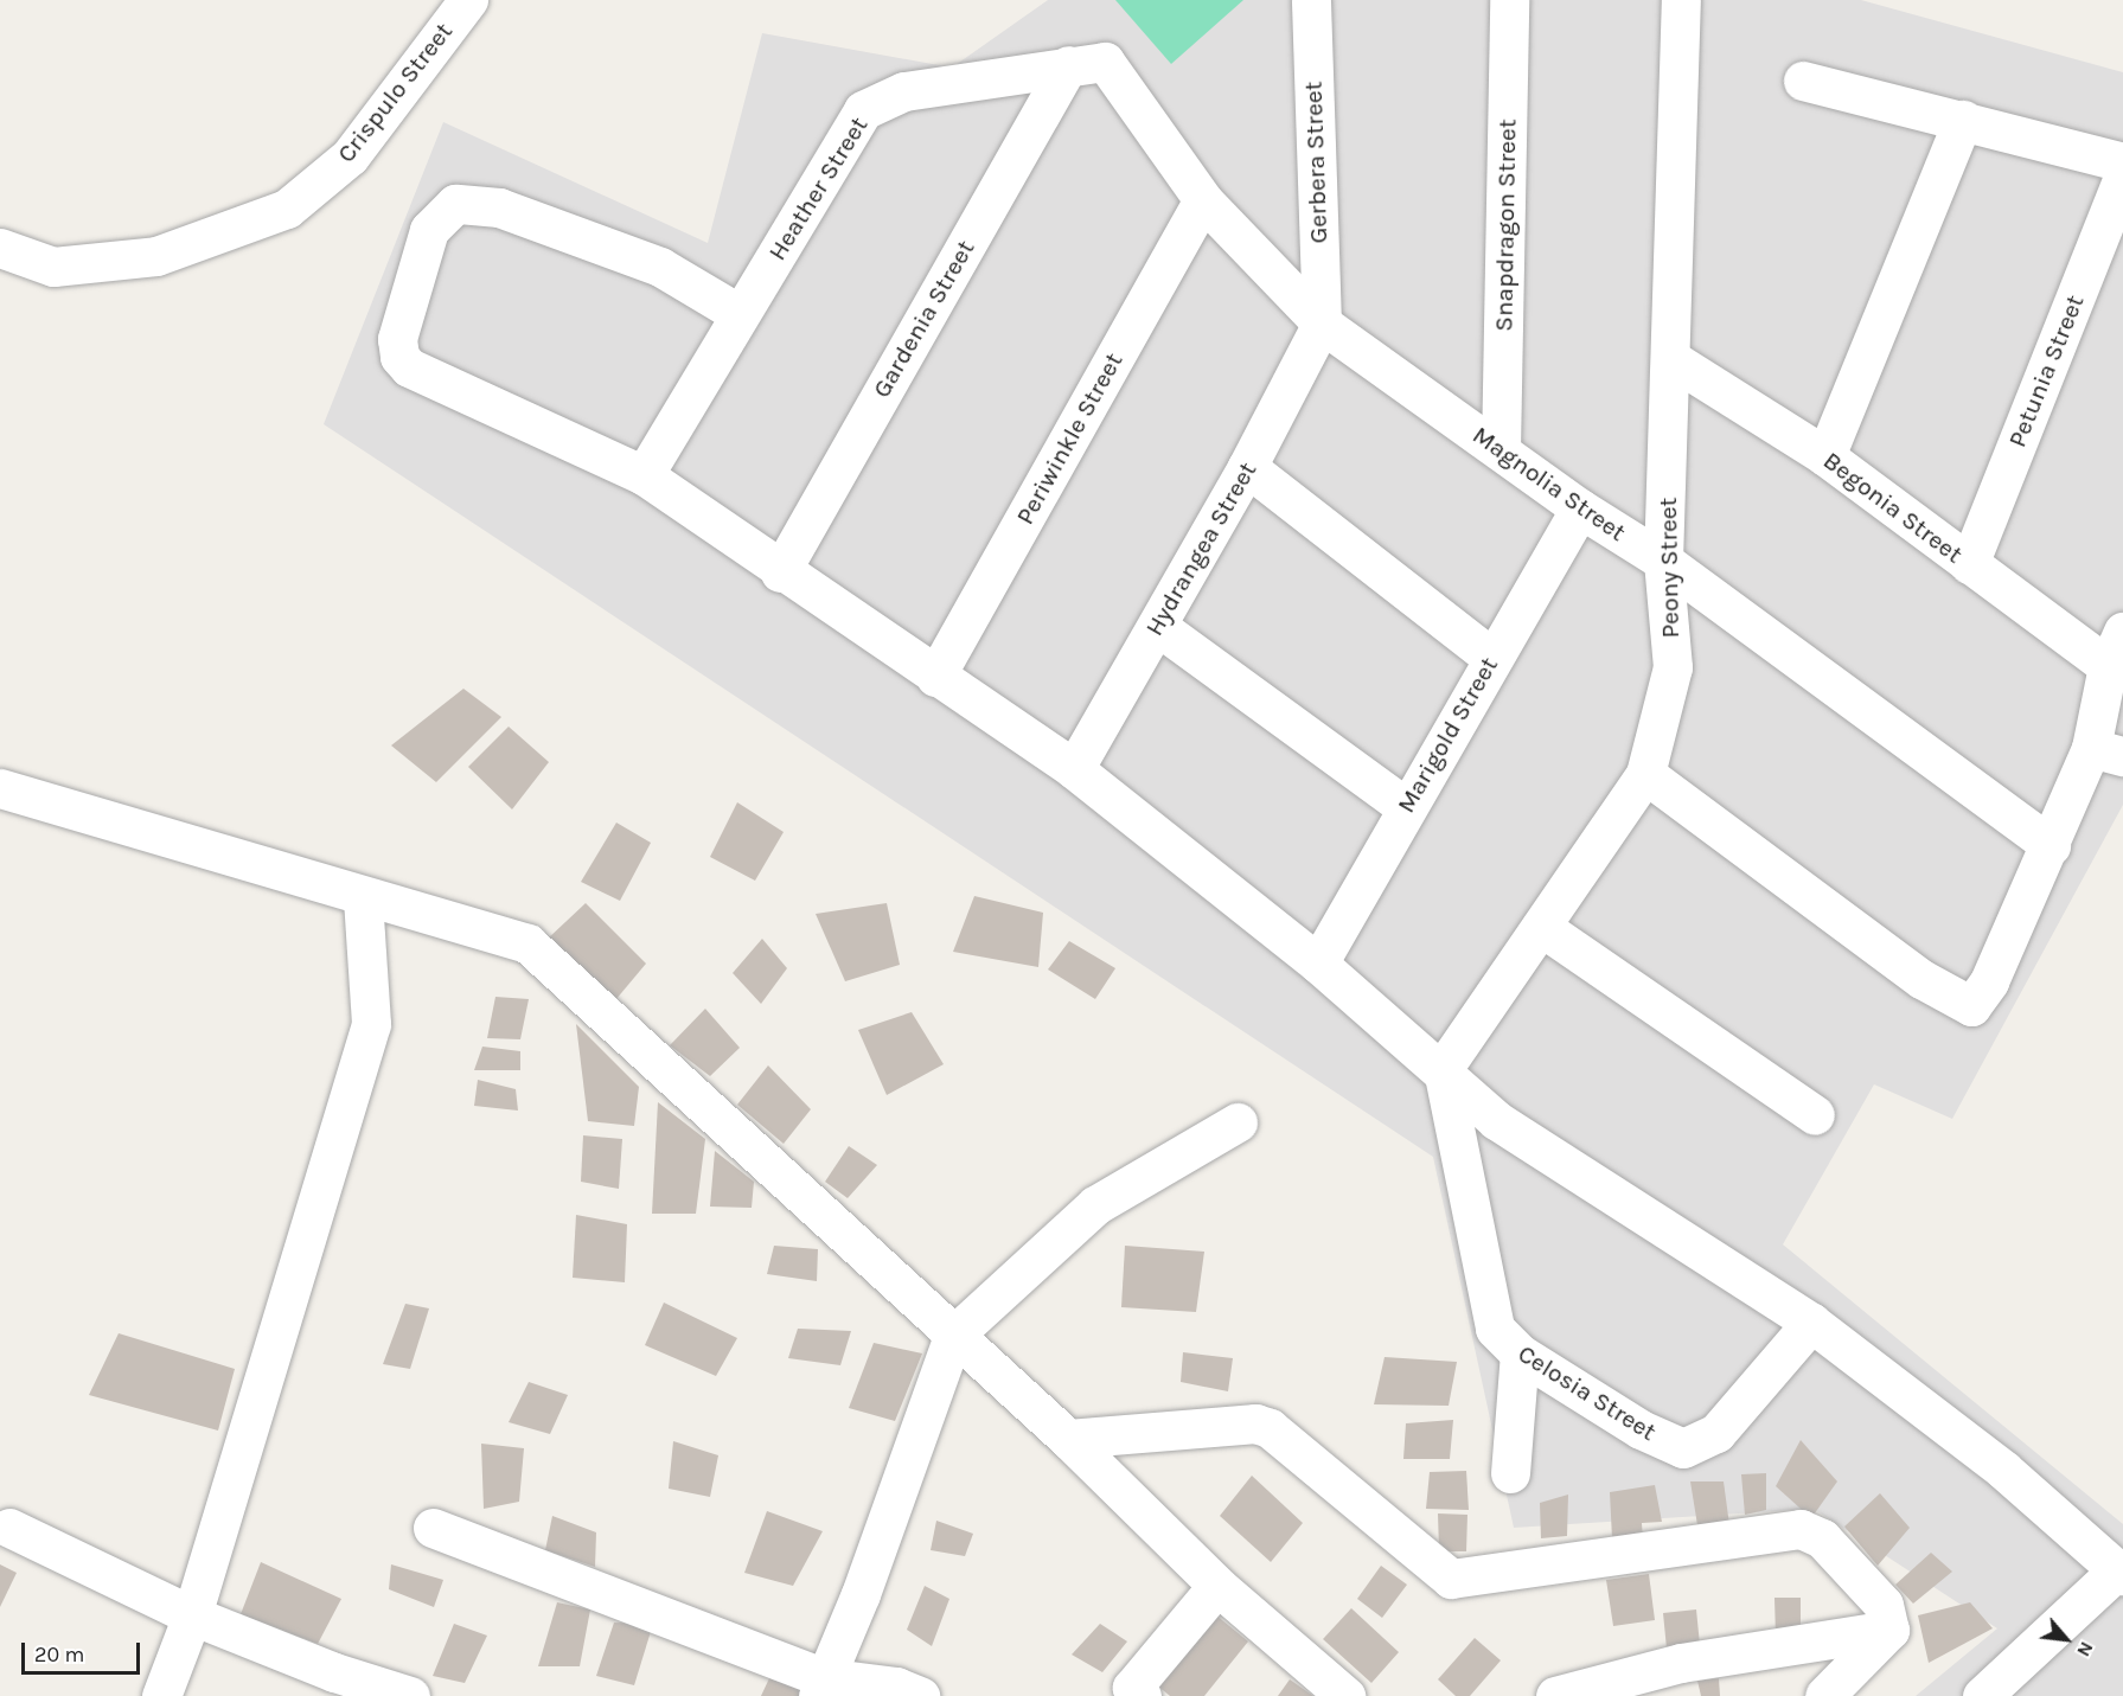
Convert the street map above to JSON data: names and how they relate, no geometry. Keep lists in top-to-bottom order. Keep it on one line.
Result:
{"streets":{"street":["Crispulo Street","Gerbera Street","Heather Street","Snapdragon Street","Gardenia Street","Petunia Street","Periwinkle Street","Magnolia Street","Begonia Street","Hydrangea Street","Peony Street","Marigold Street","Celosia Street"]},"crossings":[["Gerbera Street","Magnolia Street"],["Gerbera Street","Hydrangea Street"],["Heather Street","Gardenia Street"],["Heather Street","Magnolia Street"],["Snapdragon Street","Magnolia Street"],["Gardenia Street","Magnolia Street"],["Petunia Street","Begonia Street"],["Periwinkle Street","Magnolia Street"],["Magnolia Street","Hydrangea Street"],["Magnolia Street","Peony Street"],["Magnolia Street","Marigold Street"],["Begonia Street","Peony Street"],["Peony Street","Celosia Street"]],"scale_bar":"20 m","north":"bottom right"}
